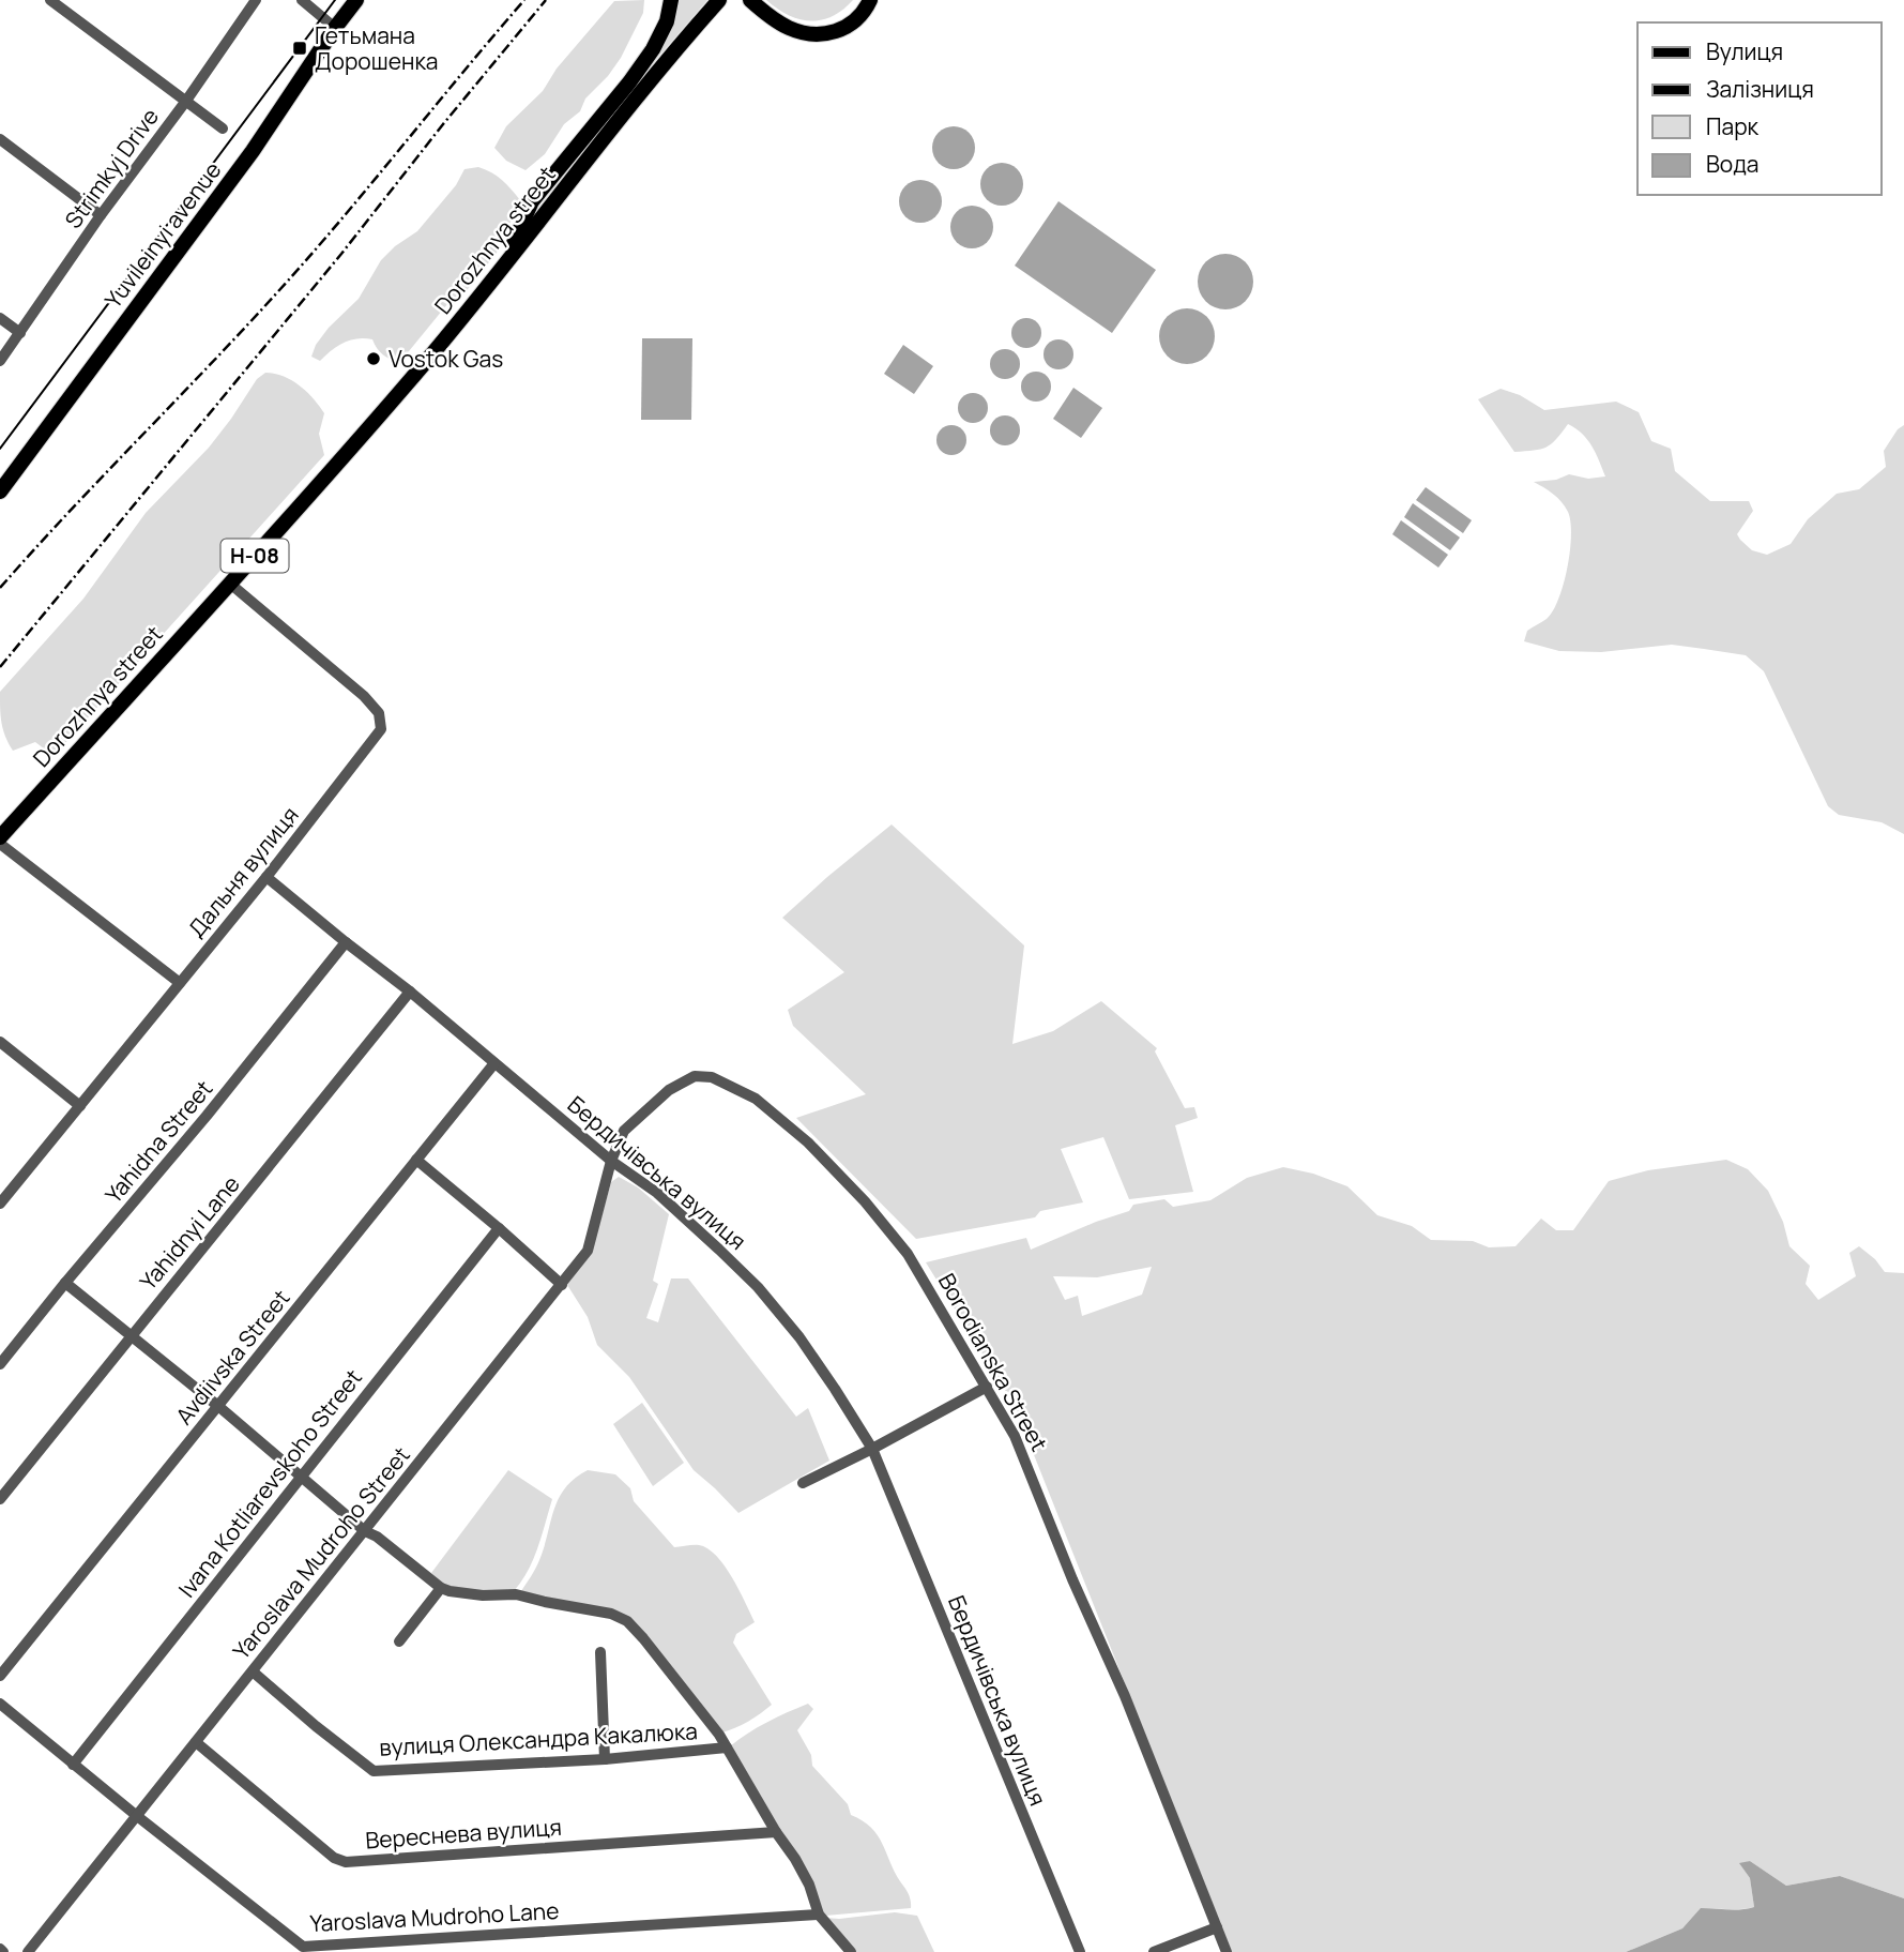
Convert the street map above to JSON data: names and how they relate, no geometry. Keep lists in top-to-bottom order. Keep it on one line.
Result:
{"streets":{"main road":["Yuvileinyi avenue","Dorozhnya street","Н-08"],"street":["Strimkyj Drive","Дальня вулиця","Yahidna Street","Бердичівська вулиця","Yahidnyi Lane","Avdiivska Street","Borodianska Street","Ivana Kotliarevskoho Street","Yaroslava Mudroho Street","вулиця Олександра Какалюка","Вереснева вулиця","Yaroslava Mudroho Lane"]},"crossings":[["Dorozhnya street","Дальня вулиця"],["Дальня вулиця","Бердичівська вулиця"],["Yahidna Street","Бердичівська вулиця"],["Бердичівська вулиця","Yahidnyi Lane"],["Бердичівська вулиця","Avdiivska Street"],["Бердичівська вулиця","Borodianska Street"],["Бердичівська вулиця","Yaroslava Mudroho Street"],["Borodianska Street","Yaroslava Mudroho Street"],["Ivana Kotliarevskoho Street","Yaroslava Mudroho Lane"],["Yaroslava Mudroho Street","вулиця Олександра Какалюка"],["Yaroslava Mudroho Street","Вереснева вулиця"],["Yaroslava Mudroho Street","Yaroslava Mudroho Lane"]],"places":{"transit":["Гетьмана Дорошенка"],"other":["Vostok Gas"]},"legend":["Вулиця","Залізниця","Парк","Вода"]}
